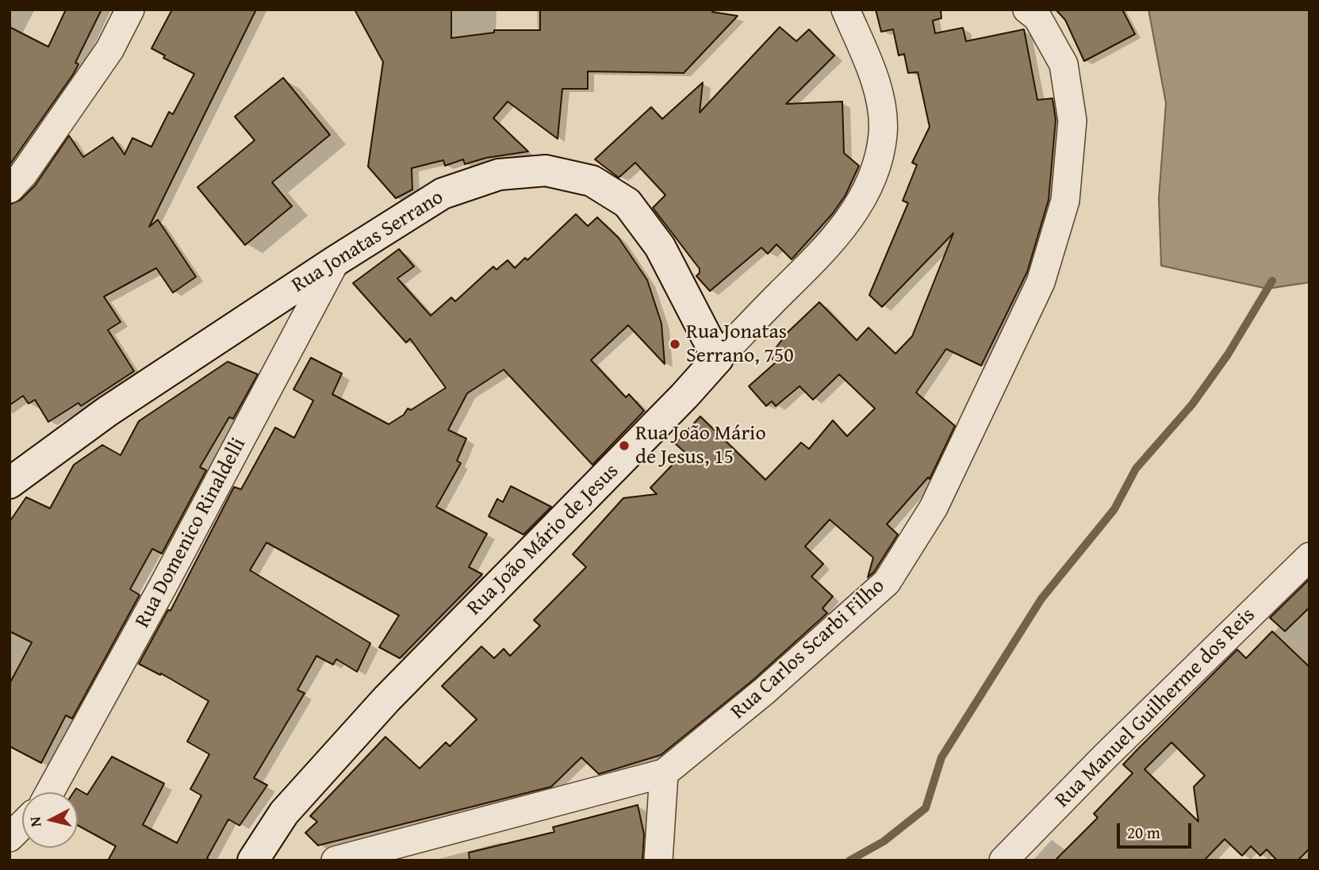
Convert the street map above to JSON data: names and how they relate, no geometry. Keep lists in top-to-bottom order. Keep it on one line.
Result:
{"streets":{"street":["Rua Jonatas Serrano","Rua Domenico Rinaldelli","Rua João Mário de Jesus","Rua Carlos Scarbi Filho","Rua Manuel Guilherme dos Reis"]},"crossings":[["Rua Jonatas Serrano","Rua Domenico Rinaldelli"],["Rua Jonatas Serrano","Rua João Mário de Jesus"]],"places":["Rua Jonatas Serrano, 750","Rua João Mário de Jesus, 15"],"scale_bar":"20 m","north":"left"}
